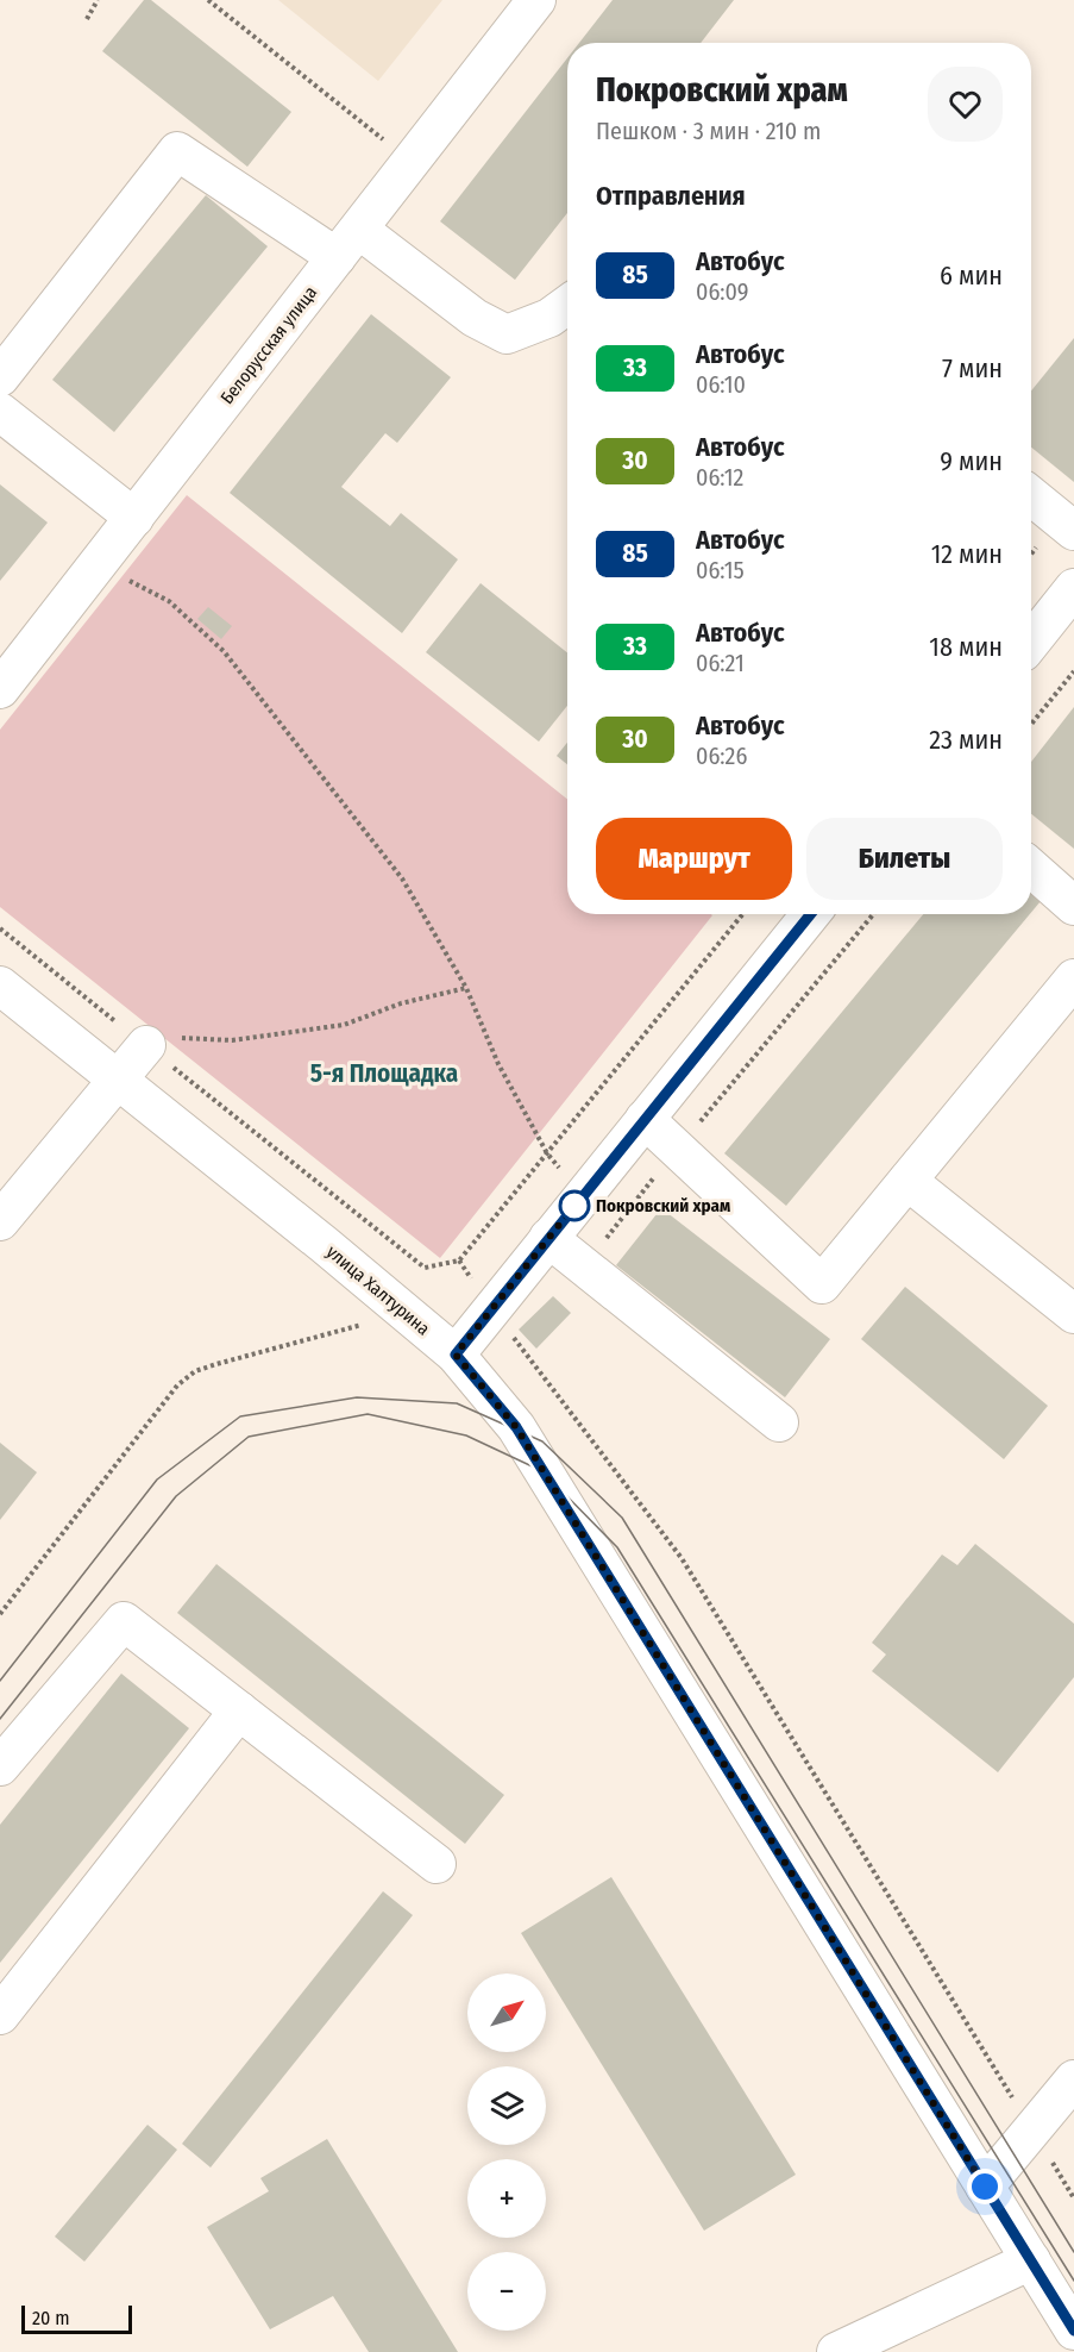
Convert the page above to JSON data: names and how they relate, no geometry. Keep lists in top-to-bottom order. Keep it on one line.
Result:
{"streets":{"street":["Белорусская улица","улица Халтурина"]},"districts":["5-я Площадка"],"places":["Покровский храм"],"lines":["bus line 85"],"scale_bar":"20 m","north":"top right","page":{"heading":[["Покровский храм","Пешком · 3 мин · 210 m"],"Отправления"],"list":[{"mark":"85","name":"Автобус","note":"06:09","value":"6 мин"},{"mark":"33","name":"Автобус","note":"06:10","value":"7 мин"},{"mark":"30","name":"Автобус","note":"06:12","value":"9 мин"},{"mark":"85","name":"Автобус","note":"06:15","value":"12 мин"},{"mark":"33","name":"Автобус","note":"06:21","value":"18 мин"},{"mark":"30","name":"Автобус","note":"06:26","value":"23 мин"}],"buttons":["Маршрут","Билеты"],"map_buttons":["+","−"],"scale":"20 m"}}
